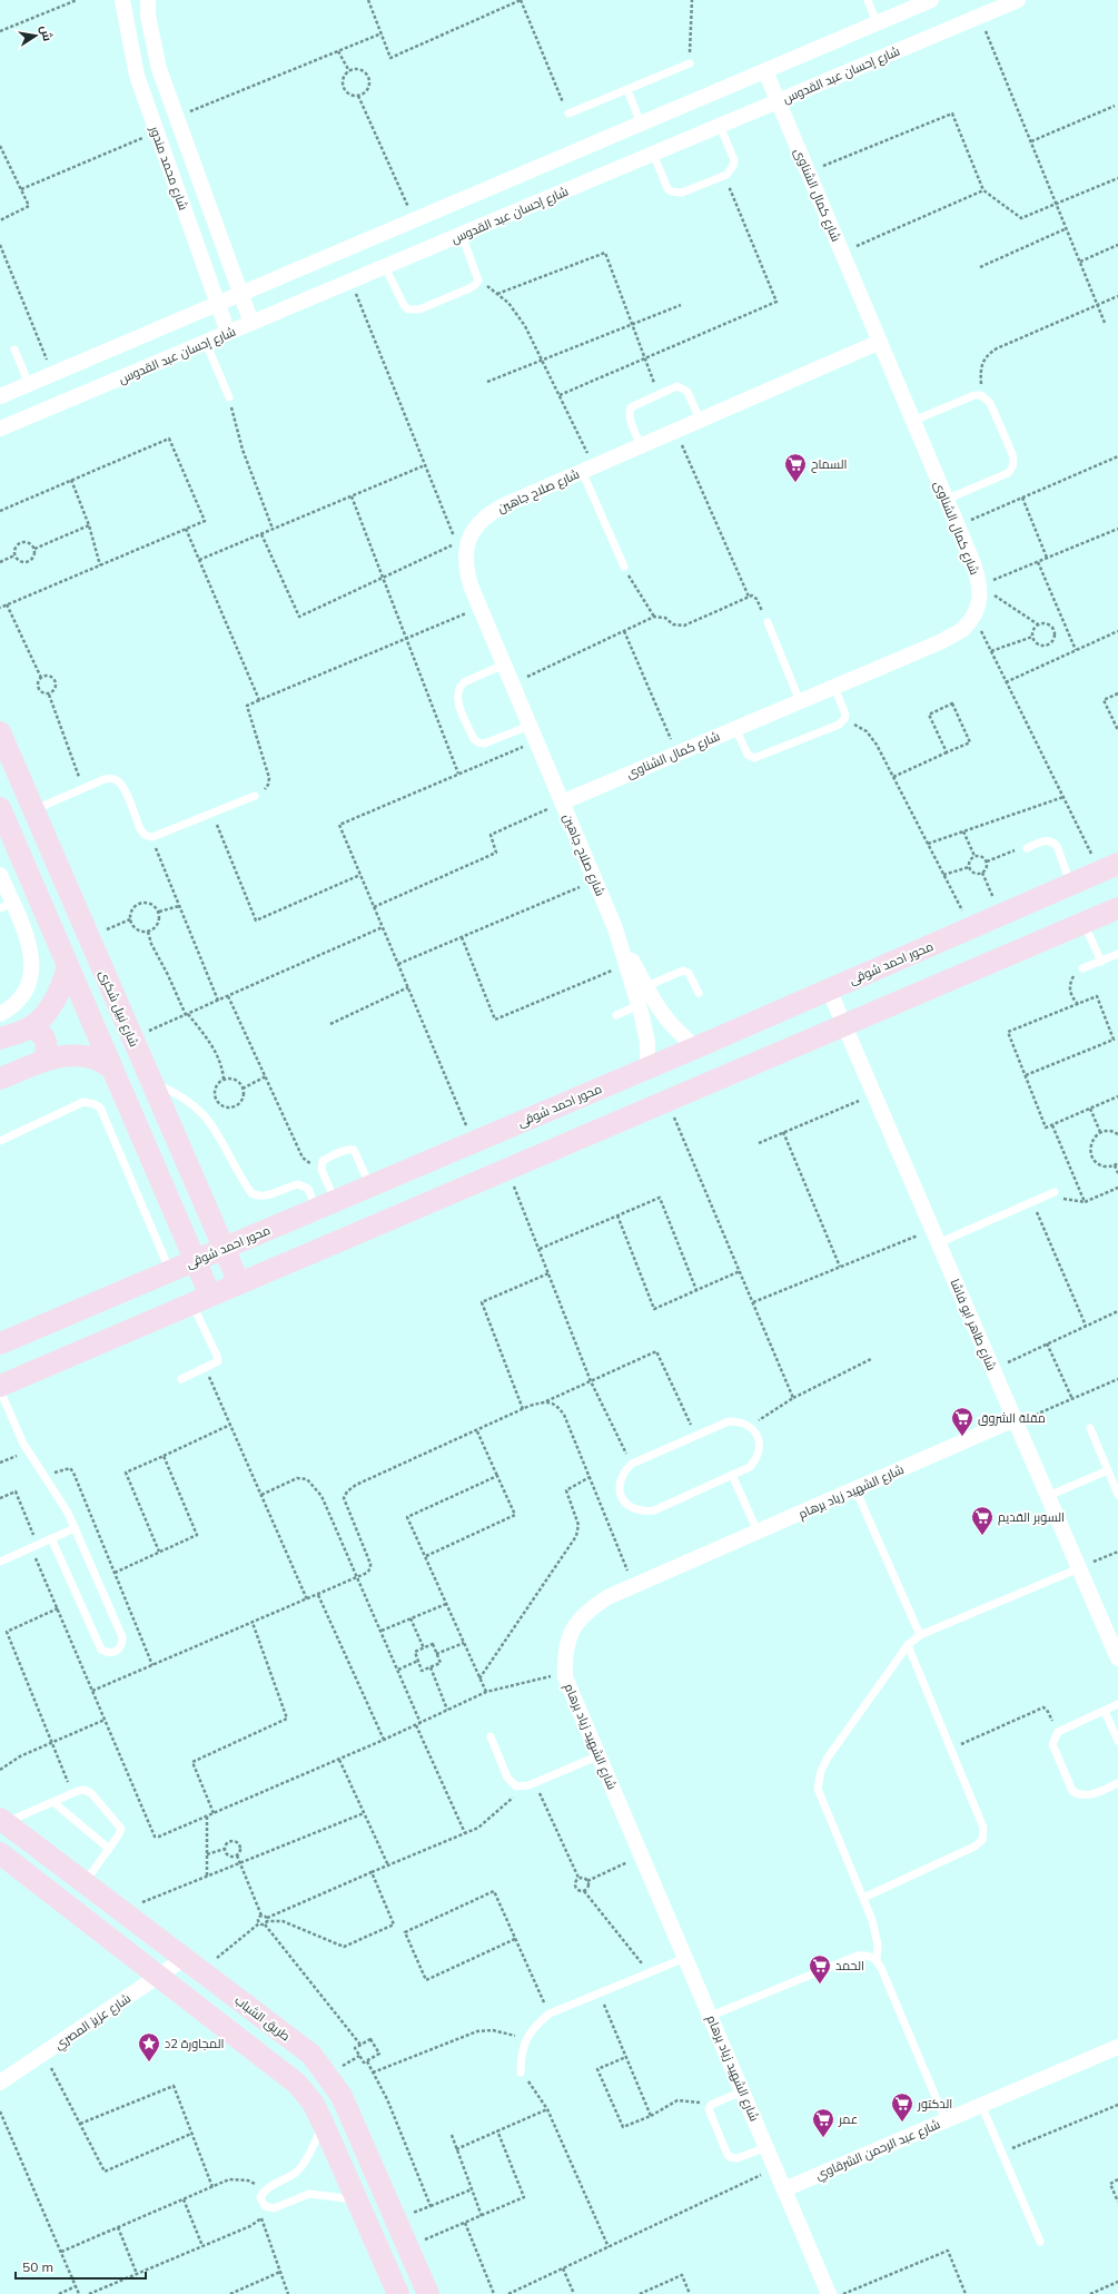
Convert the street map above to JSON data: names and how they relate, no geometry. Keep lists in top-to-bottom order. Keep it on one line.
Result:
{"streets":{"street":["شارع إحسان عبد القدوس","شارع محمد مندور","شارع كمال الشناوى","شارع صلاح جاهين","محور احمد شوقى","شارع نبيل شكرى","شارع طاهر ابو فاشا","شارع الشهيد زياد برهام","طريق الشباب","شارع عزيز المصري","شارع عبد الرحمن الشرقاوي"]},"crossings":[["شارع إحسان عبد القدوس","شارع محمد مندور"],["شارع إحسان عبد القدوس","شارع كمال الشناوى"],["شارع كمال الشناوى","شارع صلاح جاهين"],["شارع صلاح جاهين","محور احمد شوقى"],["محور احمد شوقى","شارع نبيل شكرى"],["محور احمد شوقى","شارع طاهر ابو فاشا"],["شارع طاهر ابو فاشا","شارع الشهيد زياد برهام"],["شارع الشهيد زياد برهام","شارع عبد الرحمن الشرقاوي"],["طريق الشباب","شارع عزيز المصري"]],"places":{"supermarket":["السماح","مقلة الشروق","السوبر القديم","الحمد","الدكتور","عمر"],"place":["المجاورة 2د"]},"scale_bar":"50 m","north":"right"}
